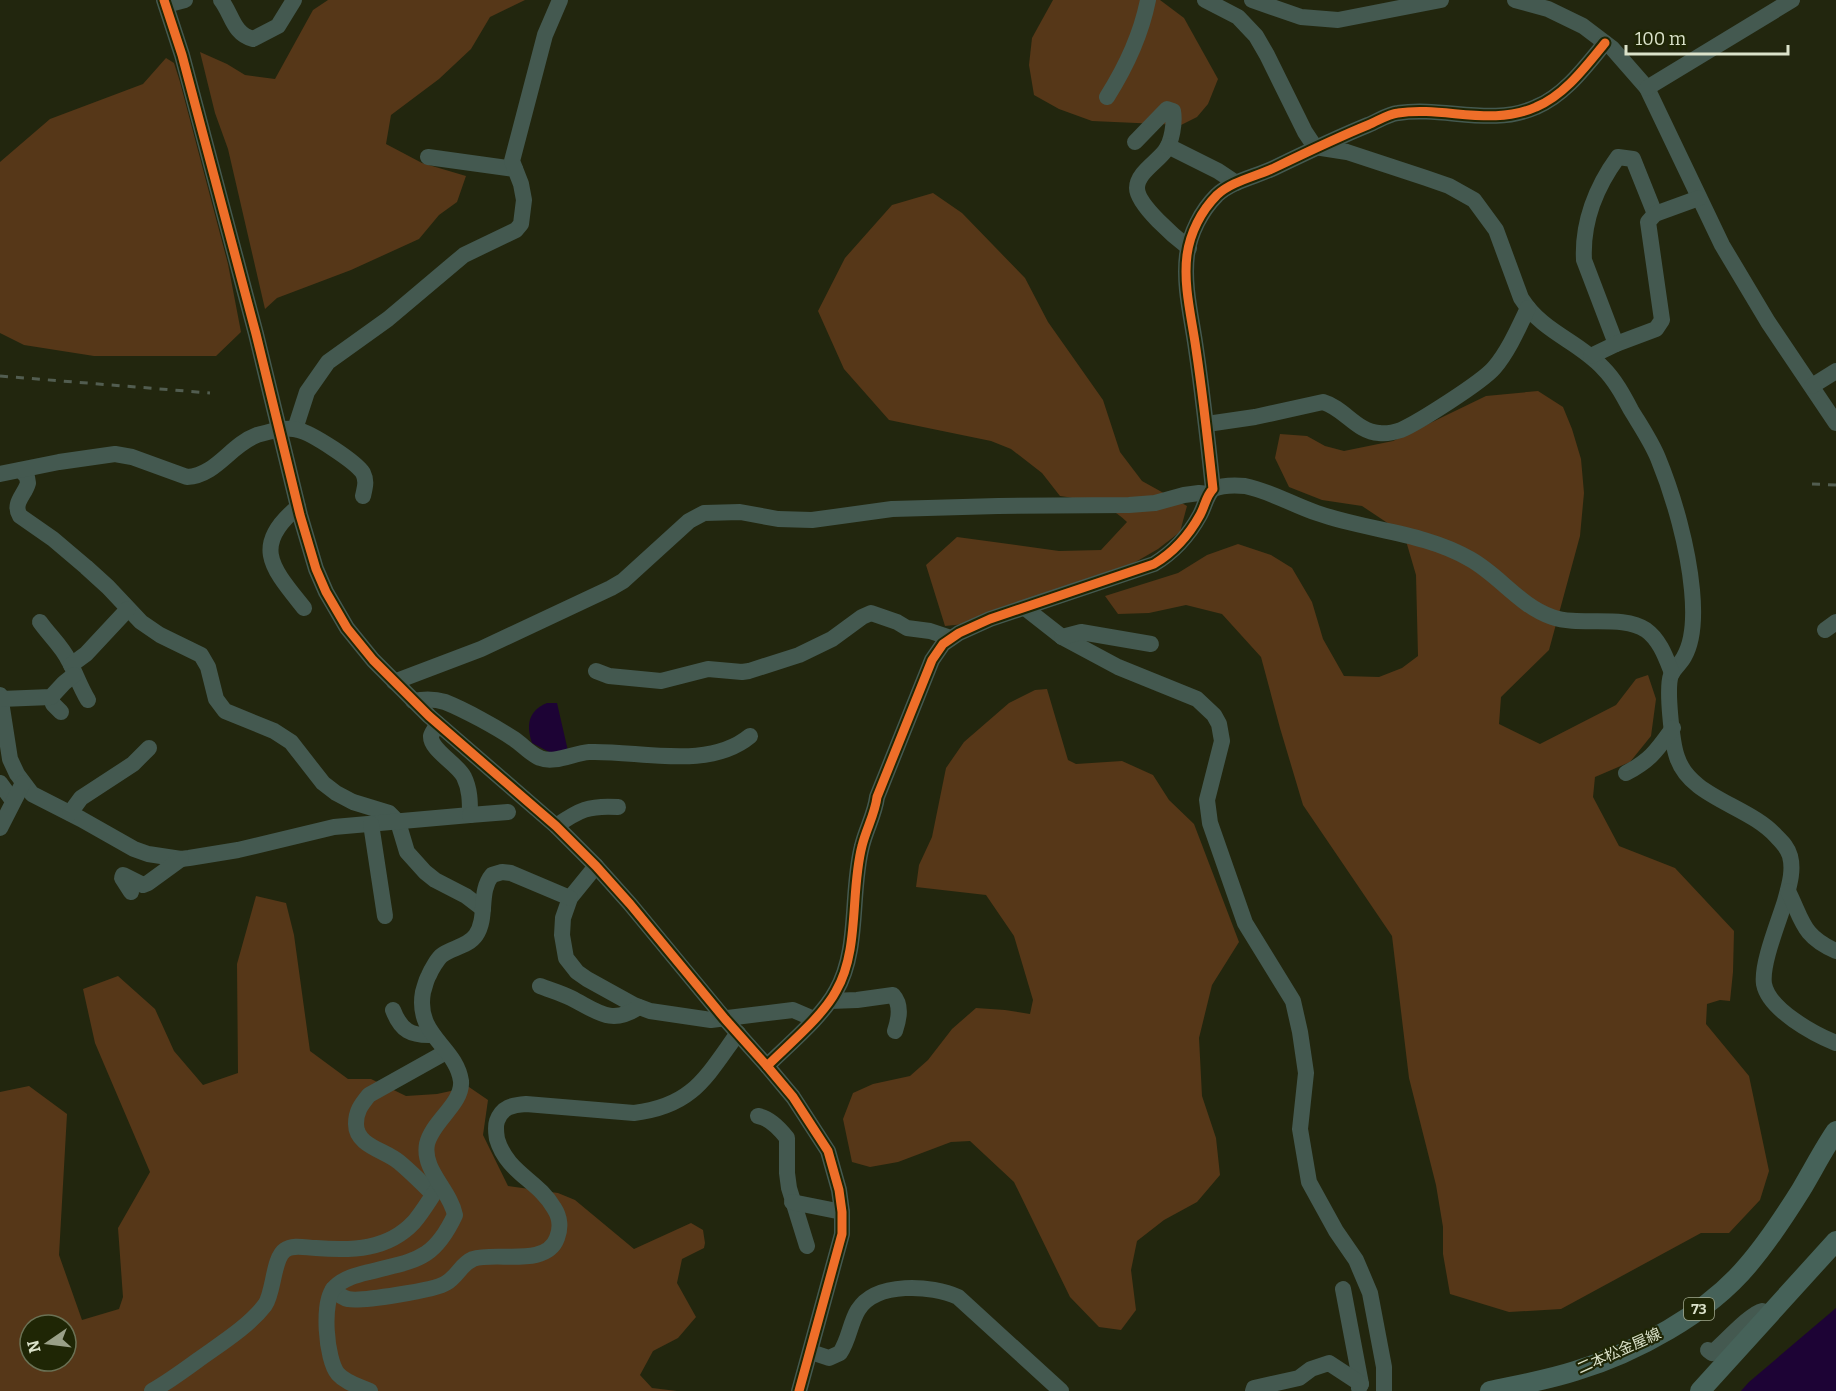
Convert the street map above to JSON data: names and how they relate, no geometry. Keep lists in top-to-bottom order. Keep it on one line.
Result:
{"streets":{"main road":["73","二本松金屋線"]},"scale_bar":"100 m","north":"left"}
